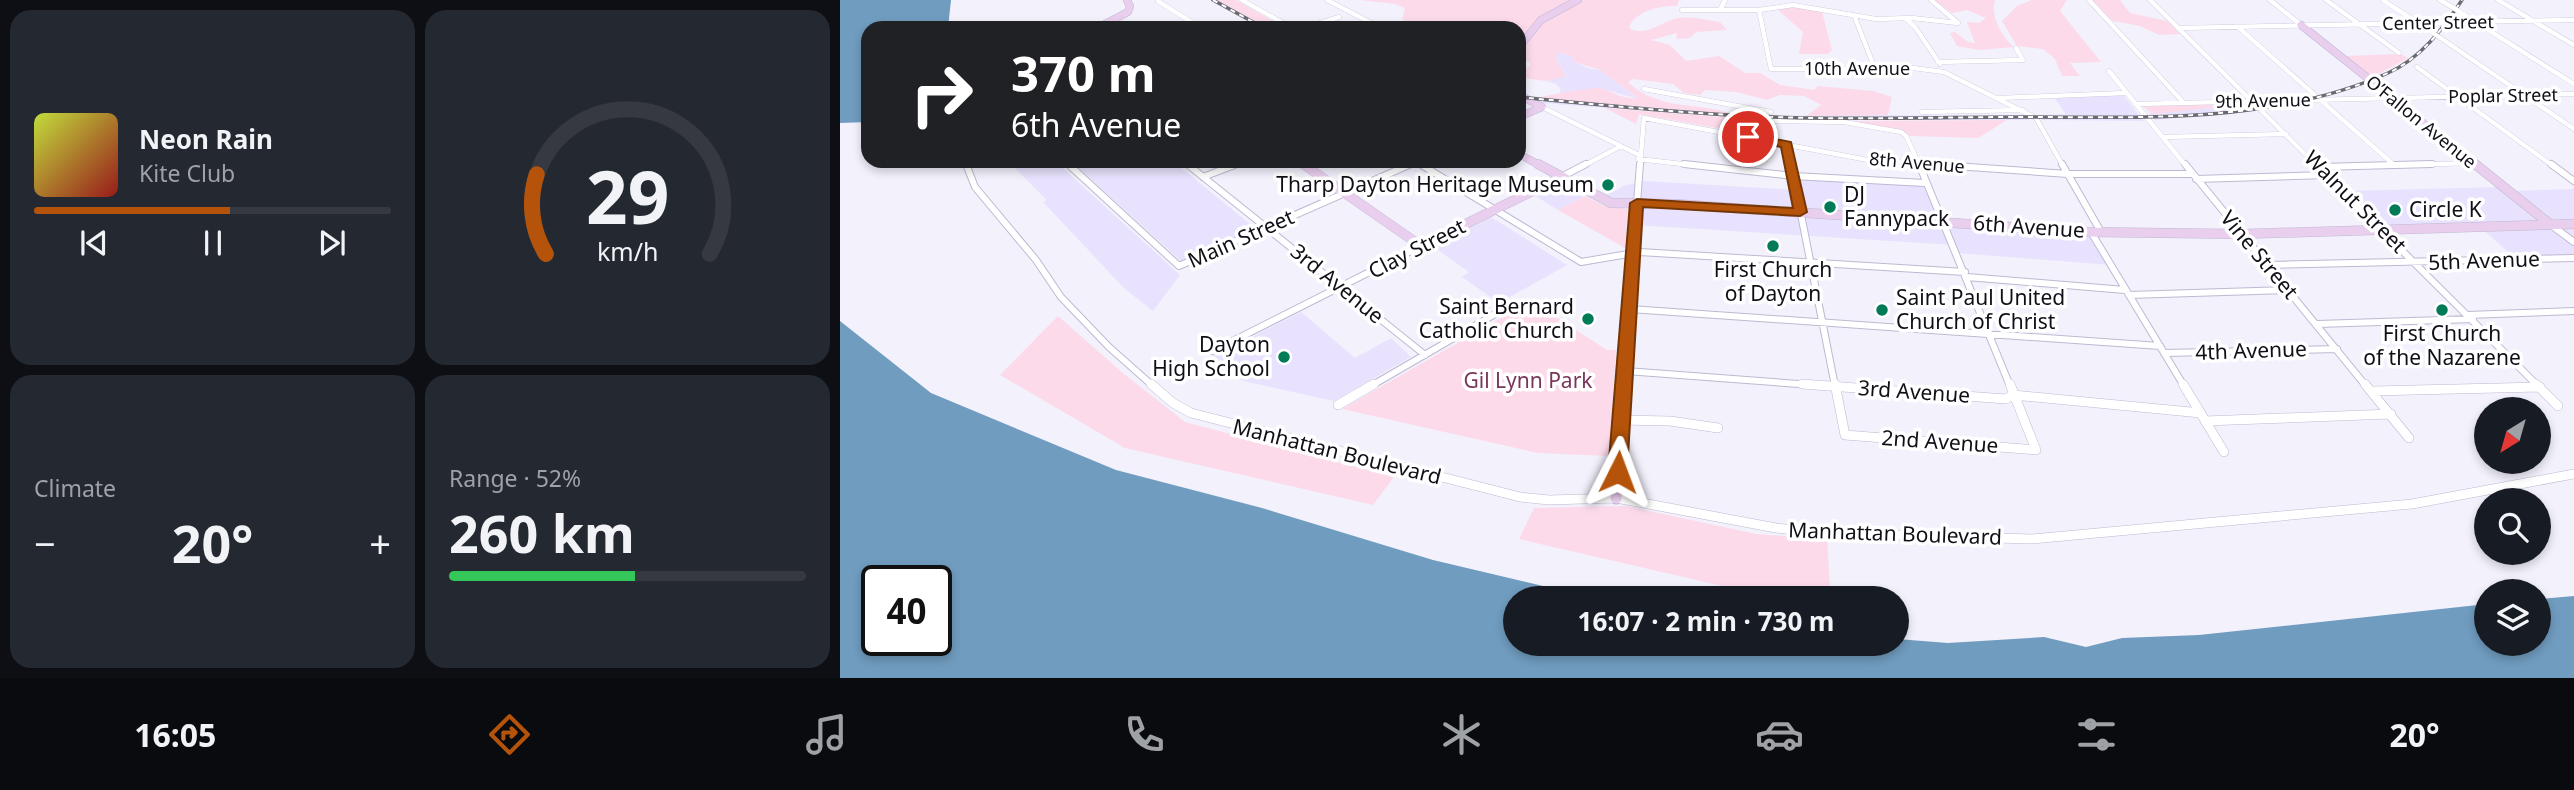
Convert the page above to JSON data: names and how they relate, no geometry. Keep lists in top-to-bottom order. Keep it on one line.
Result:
{"streets":{"street":["Center Street","10th Avenue","Poplar Street","9th Avenue","O’Fallon Avenue","8th Avenue","Walnut Street","6th Avenue","Main Street","Clay Street","Vine Street","5th Avenue","3rd Avenue","4th Avenue","2nd Avenue","Manhattan Boulevard"]},"crossings":[["Center Street","O’Fallon Avenue"],["Poplar Street","9th Avenue"],["Poplar Street","O’Fallon Avenue"],["9th Avenue","O’Fallon Avenue"],["9th Avenue","Walnut Street"],["9th Avenue","Vine Street"],["O’Fallon Avenue","6th Avenue"],["8th Avenue","Walnut Street"],["8th Avenue","Vine Street"],["Walnut Street","6th Avenue"],["Walnut Street","5th Avenue"],["Walnut Street","4th Avenue"],["6th Avenue","Clay Street"],["6th Avenue","Vine Street"],["Main Street","3rd Avenue"],["Clay Street","3rd Avenue"],["Vine Street","5th Avenue"],["Vine Street","4th Avenue"],["3rd Avenue","2nd Avenue"]],"parks":["Gil Lynn Park"],"places":["Tharp Dayton Heritage Museum","DJ Fannypack","Circle K","First Church of Dayton","Saint Paul United Church of Christ","First Church of the Nazarene","Saint Bernard Catholic Church","Dayton High School"],"north":"bottom left","page":{"turn":["370 m","6th Avenue"],"song":["Neon Rain","Kite Club"],"tile":["Climate",["Range · 52%","260 km"]],"heat":["−","20°","+"],"limit":"40","trip":"16:07 · 2 min · 730 m","tabs":["16:05","20°"],"gauge":["29","km/h"]}}
